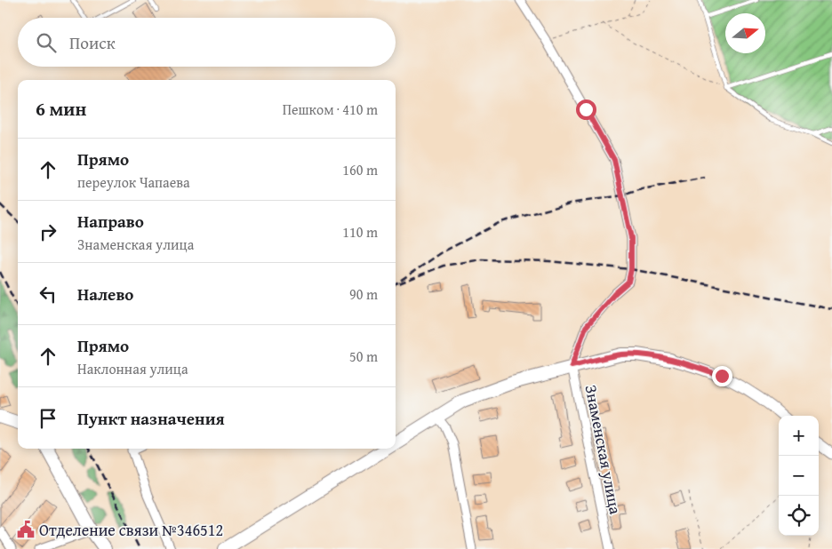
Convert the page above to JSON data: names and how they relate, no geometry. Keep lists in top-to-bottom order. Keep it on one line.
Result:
{"streets":{"street":["Знаменская улица"]},"places":{"public building":["Отделение связи №346512"]},"north":"right","page":{"search":"Поиск","heading":["6 мин","Пешком · 410 m"],"list":[["Прямо","переулок Чапаева","160 m"],["Направо","Знаменская улица","110 m"],["Налево","90 m"],["Прямо","Наклонная улица","50 m"],"Пункт назначения"],"map_buttons":["+","−"]}}
